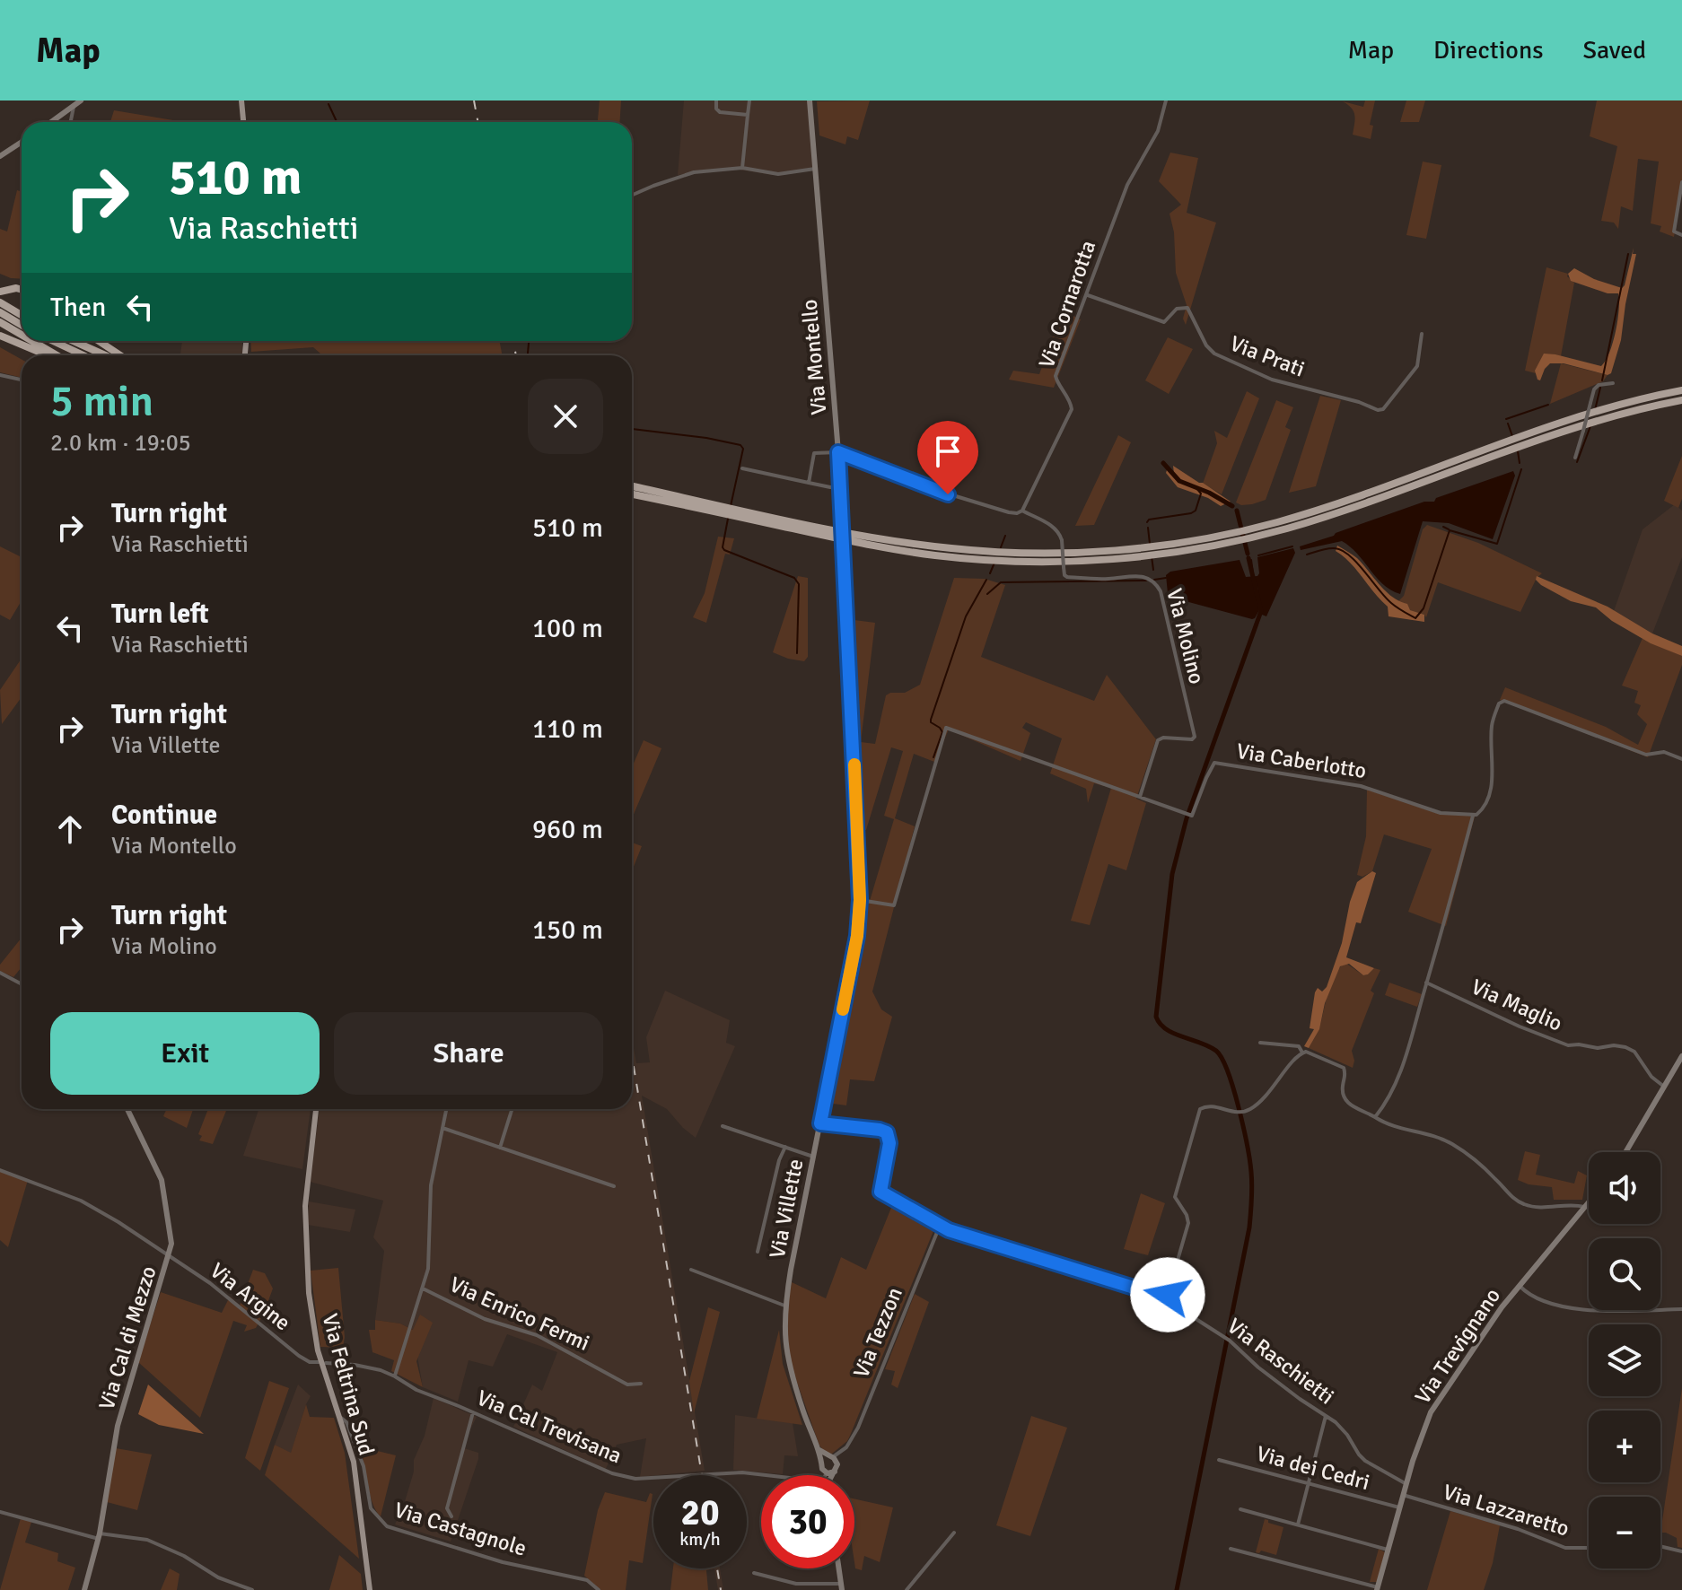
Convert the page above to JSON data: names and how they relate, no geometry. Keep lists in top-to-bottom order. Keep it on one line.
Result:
{"streets":{"main road":["Via Feltrina Sud"],"street":["Via Cornarotta","Via Prati","Via Montello","Via Molino","Via Caberlotto","Via Maglio","Via Villette","Via Argine","Via Enrico Fermi","Via Tezzon","Via Cal di Mezzo","Via Trevignano","Via Raschietti","Via Cal Trevisana","Via dei Cedri","Via Lazzaretto","Via Castagnole"]},"crossings":[["Via Cornarotta","Via Prati"],["Via Cornarotta","Via Molino"],["Via Montello","Via Villette"],["Via Molino","Via Caberlotto"],["Via Caberlotto","Via Villette"],["Via Villette","Via Tezzon"],["Via Villette","Via Raschietti"],["Via Argine","Via Cal di Mezzo"],["Via Argine","Via Cal Trevisana"],["Via Tezzon","Via Raschietti"],["Via Trevignano","Via Raschietti"],["Via Trevignano","Via dei Cedri"],["Via Trevignano","Via Lazzaretto"],["Via Feltrina Sud","Via Cal Trevisana"],["Via Feltrina Sud","Via Castagnole"]],"page":{"header":"Map","nav":["Map","Directions","Saved"],"turn":["510 m","Via Raschietti"],"then":"Then","heading":["5 min","2.0 km · 19:05"],"list":[{"name":"Turn right","note":"Via Raschietti","value":"510 m"},{"name":"Turn left","note":"Via Raschietti","value":"100 m"},{"name":"Turn right","note":"Via Villette","value":"110 m"},{"name":"Continue","note":"Via Montello","value":"960 m"},{"name":"Turn right","note":"Via Molino","value":"150 m"}],"buttons":["Exit","Share"],"map_buttons":["+","−"],"speed":"20 km/h","limit":"30"}}
